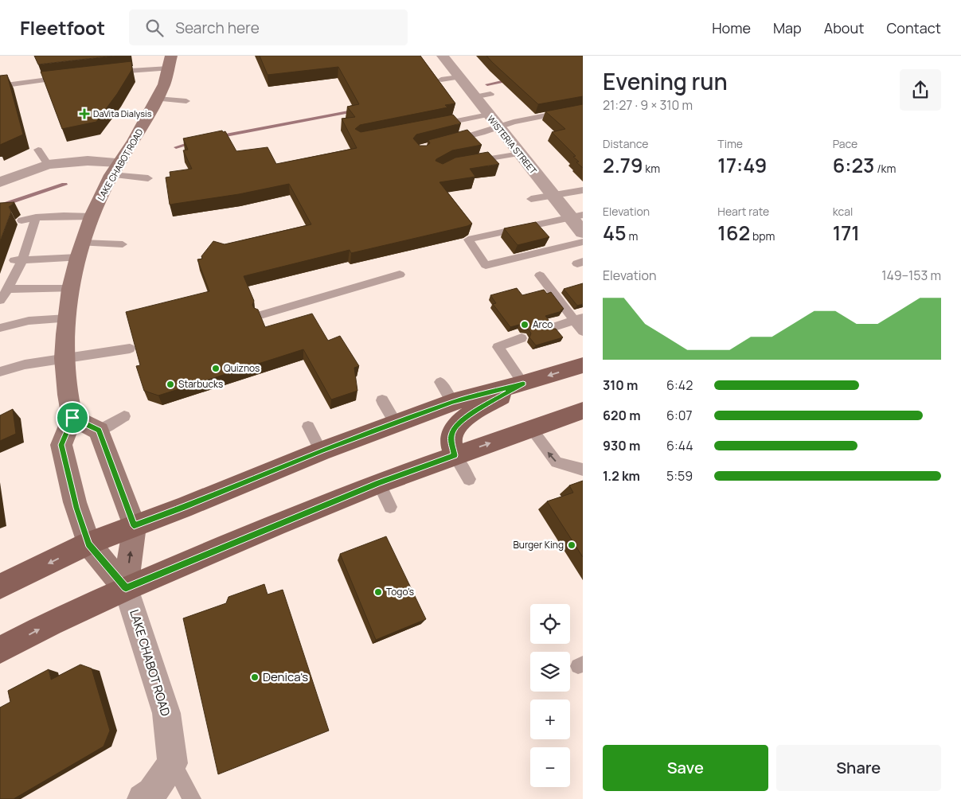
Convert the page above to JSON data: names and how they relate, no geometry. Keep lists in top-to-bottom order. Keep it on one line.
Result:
{"streets":{"main road":["LAKE CHABOT ROAD"],"street":["WISTERIA STREET"]},"places":{"health":["DaVita Dialysis"],"other":["Arco","Quiznos","Starbucks","Burger King","Togo's","Denica's"]},"page":{"header":"Fleetfoot","search":"Search here","nav":["Home","Map","About","Contact"],"heading":["Evening run","21:27 · 9 × 310 m"],"stats":[["Distance","2.79 km"],["Time","17:49"],["Pace","6:23 /km"],["Elevation","45 m"],["Heart rate","162 bpm"],["kcal","171"]],"chart":["Elevation","149–153 m"],"list":[{"name":"310 m","note":"6:42"},{"name":"620 m","note":"6:07"},{"name":"930 m","note":"6:44"},{"name":"1.2 km","note":"5:59"}],"map_buttons":["+","−"],"buttons":["Save","Share"]}}
